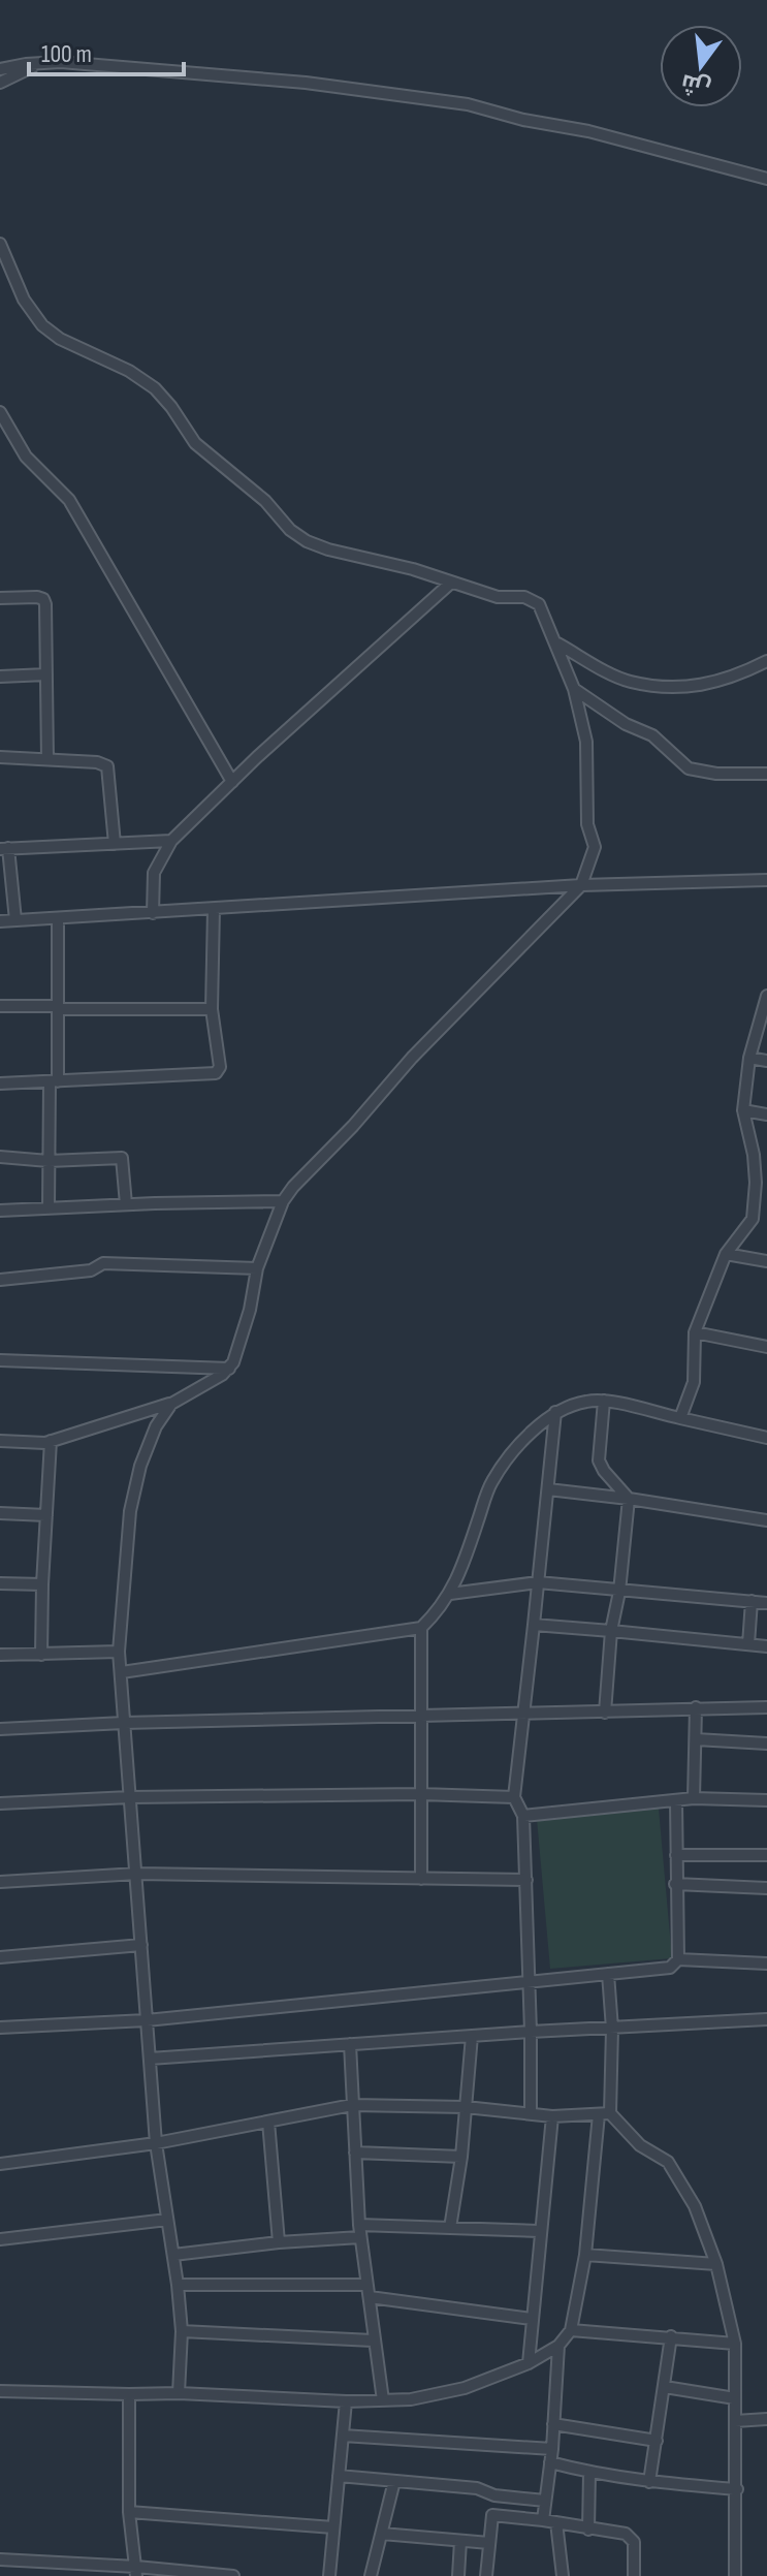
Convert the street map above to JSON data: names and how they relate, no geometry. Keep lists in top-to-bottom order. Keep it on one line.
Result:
{"scale_bar":"100 m","north":"bottom"}
